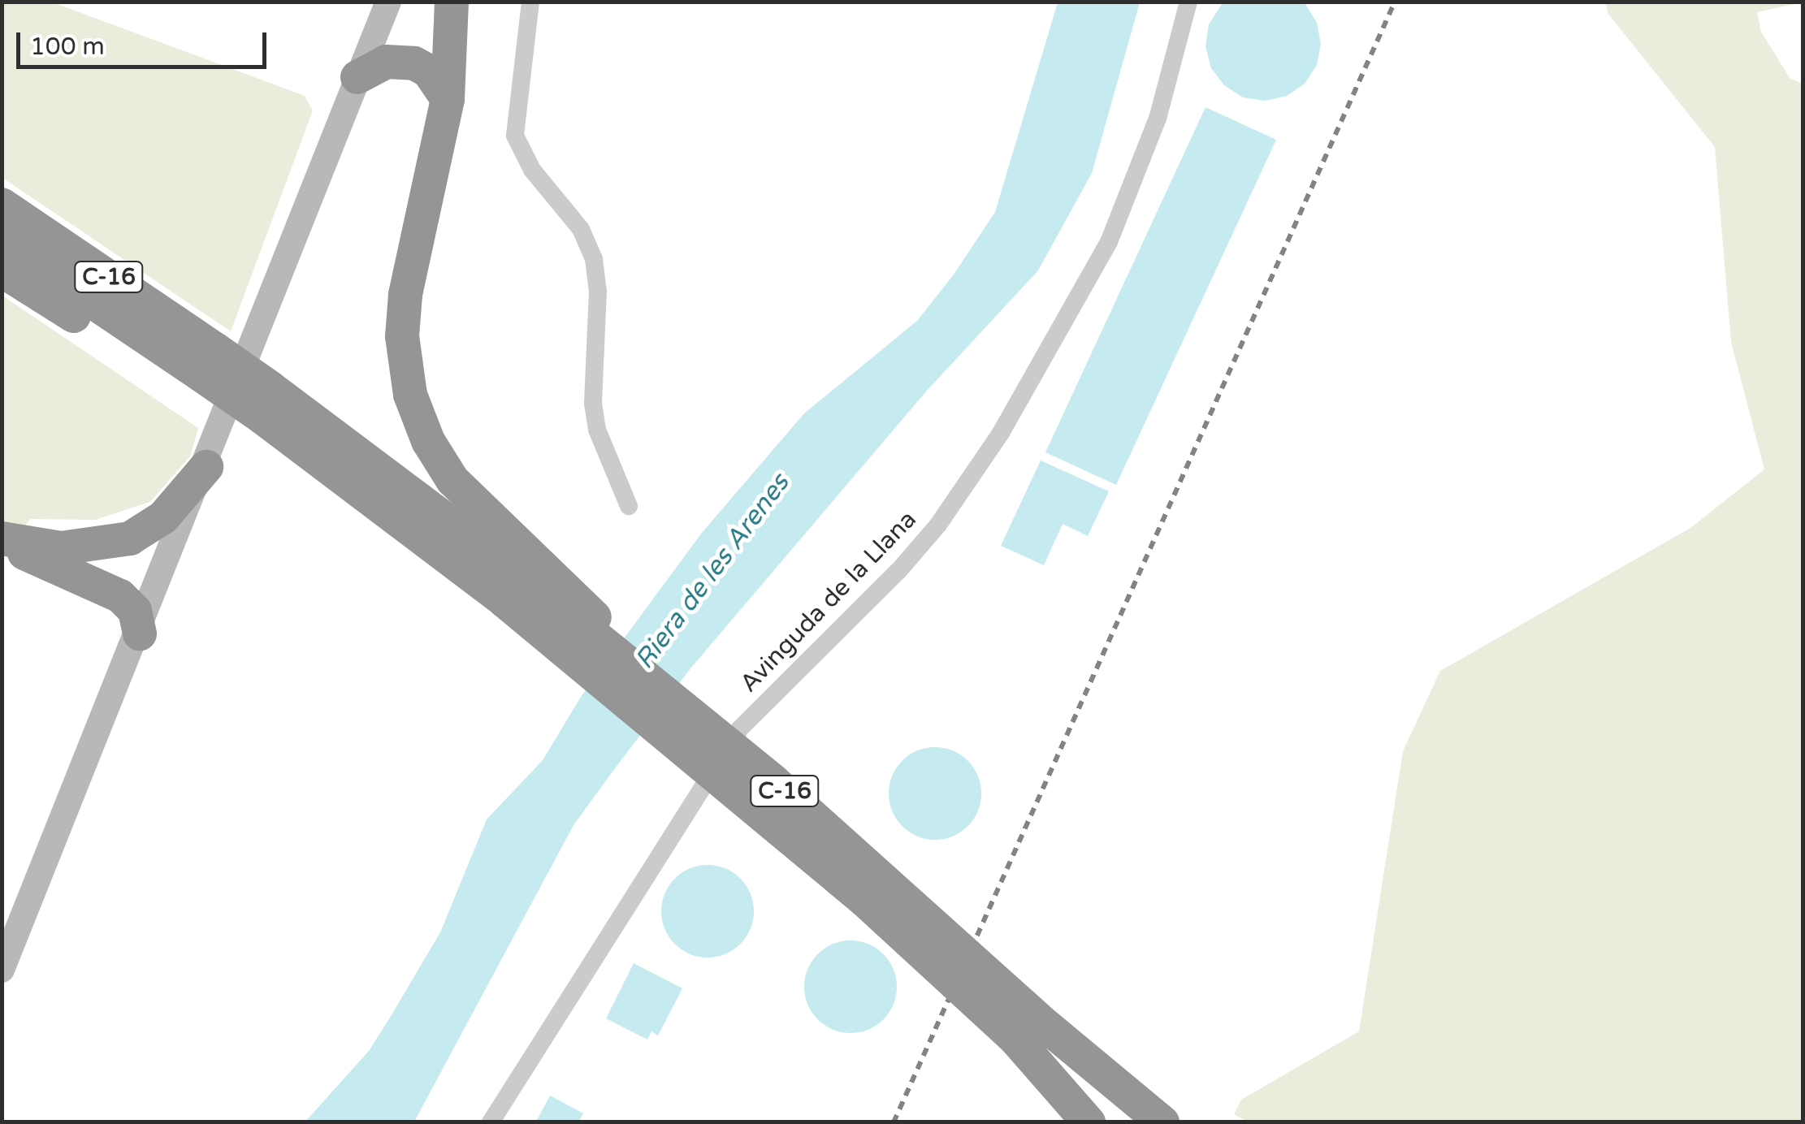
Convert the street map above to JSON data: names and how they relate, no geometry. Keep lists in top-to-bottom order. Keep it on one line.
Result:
{"streets":{"highway":["C-16"],"street":["Avinguda de la Llana"]},"water":["Riera de les Arenes"],"scale_bar":"100 m"}
